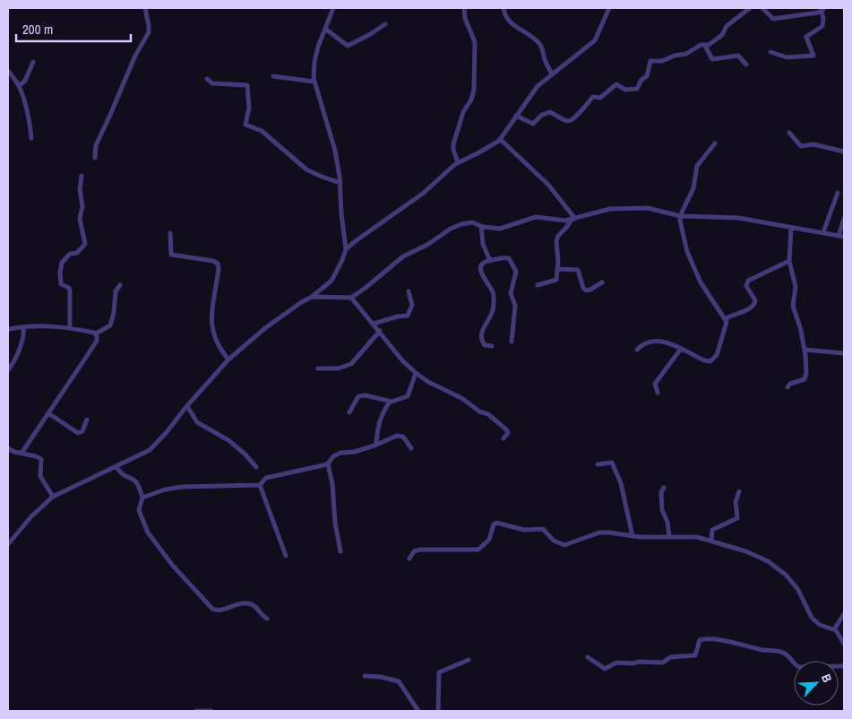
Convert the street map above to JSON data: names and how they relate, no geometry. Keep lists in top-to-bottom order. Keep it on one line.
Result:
{"scale_bar":"200 m","north":"top right"}
